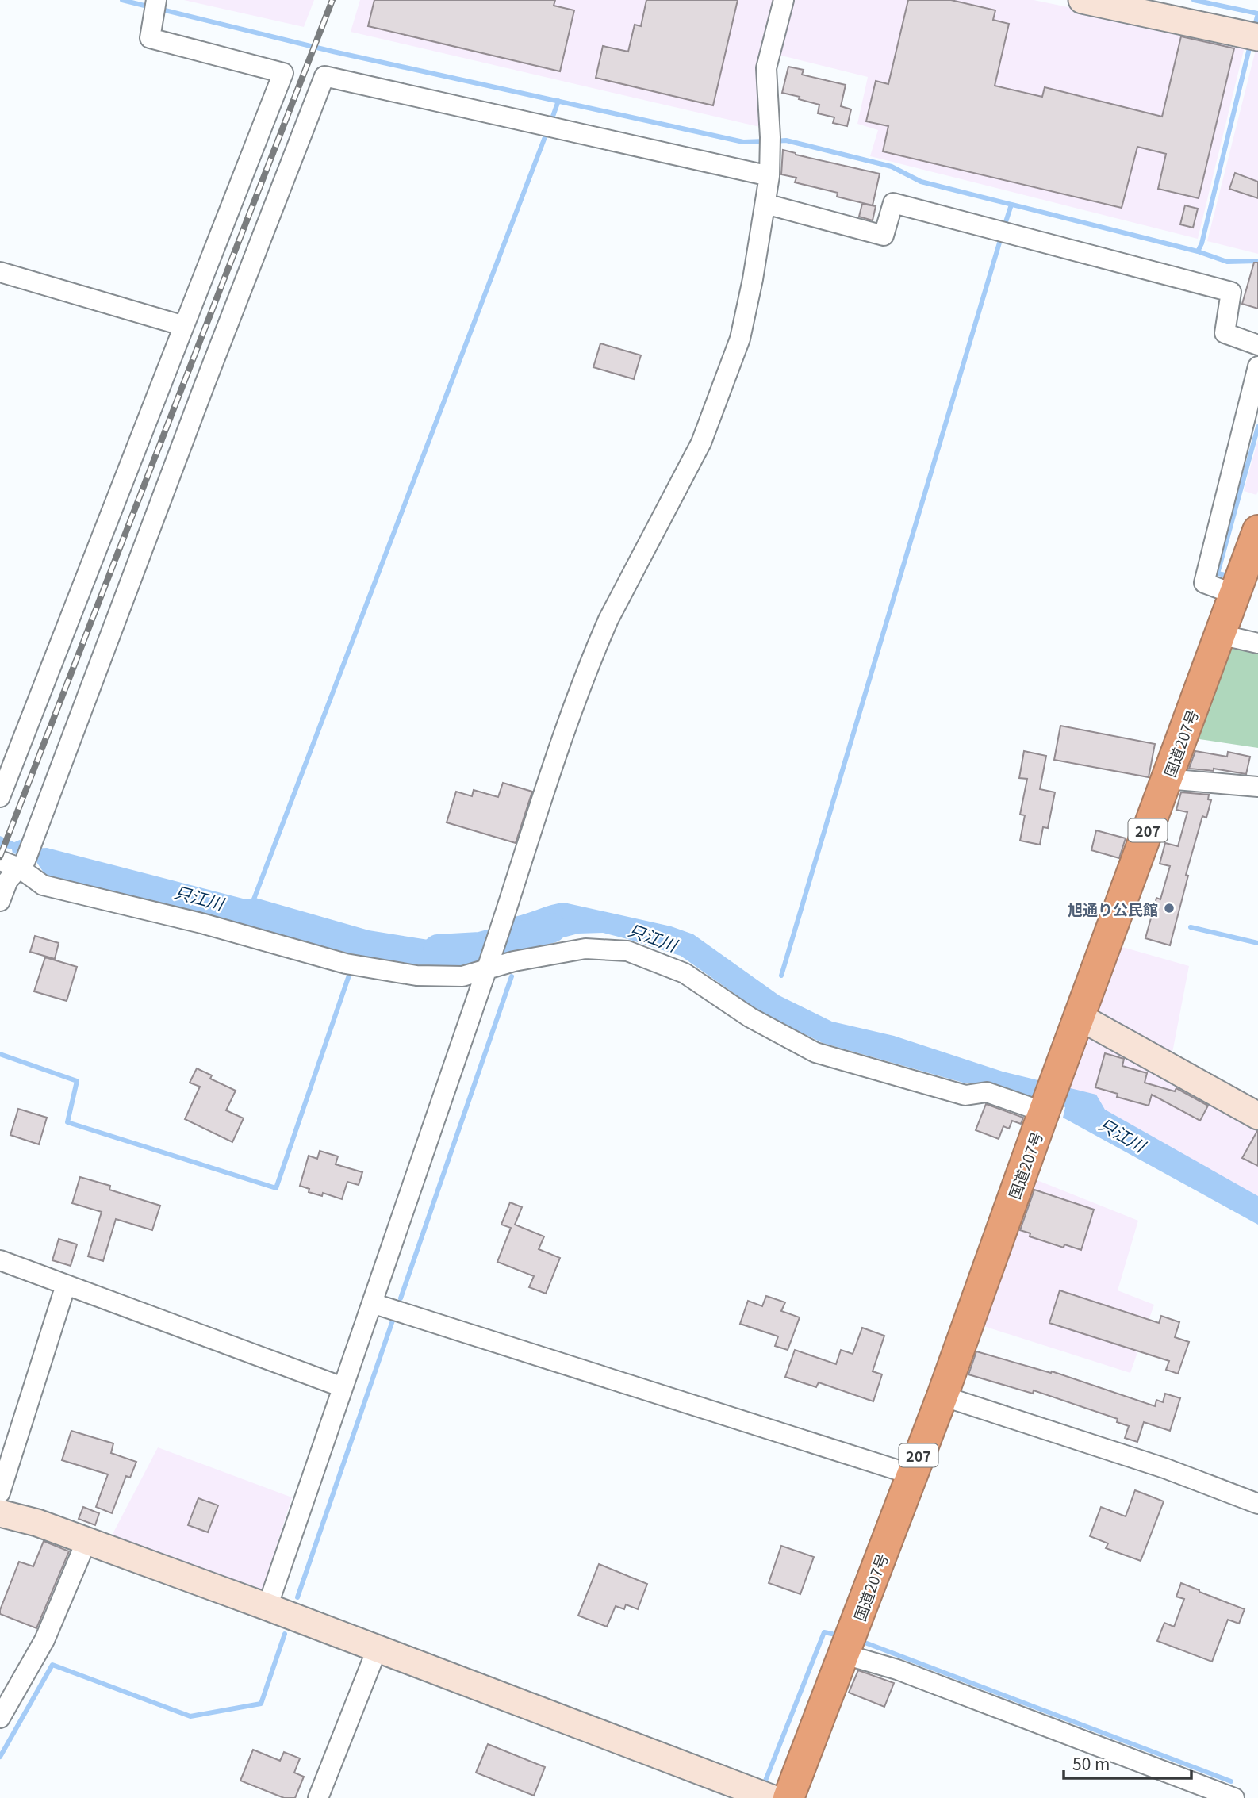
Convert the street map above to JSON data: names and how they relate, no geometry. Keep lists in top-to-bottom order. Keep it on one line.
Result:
{"streets":{"highway":["国道207号","207"]},"water":["只江川"],"places":["旭通り公民館"],"scale_bar":"50 m"}
